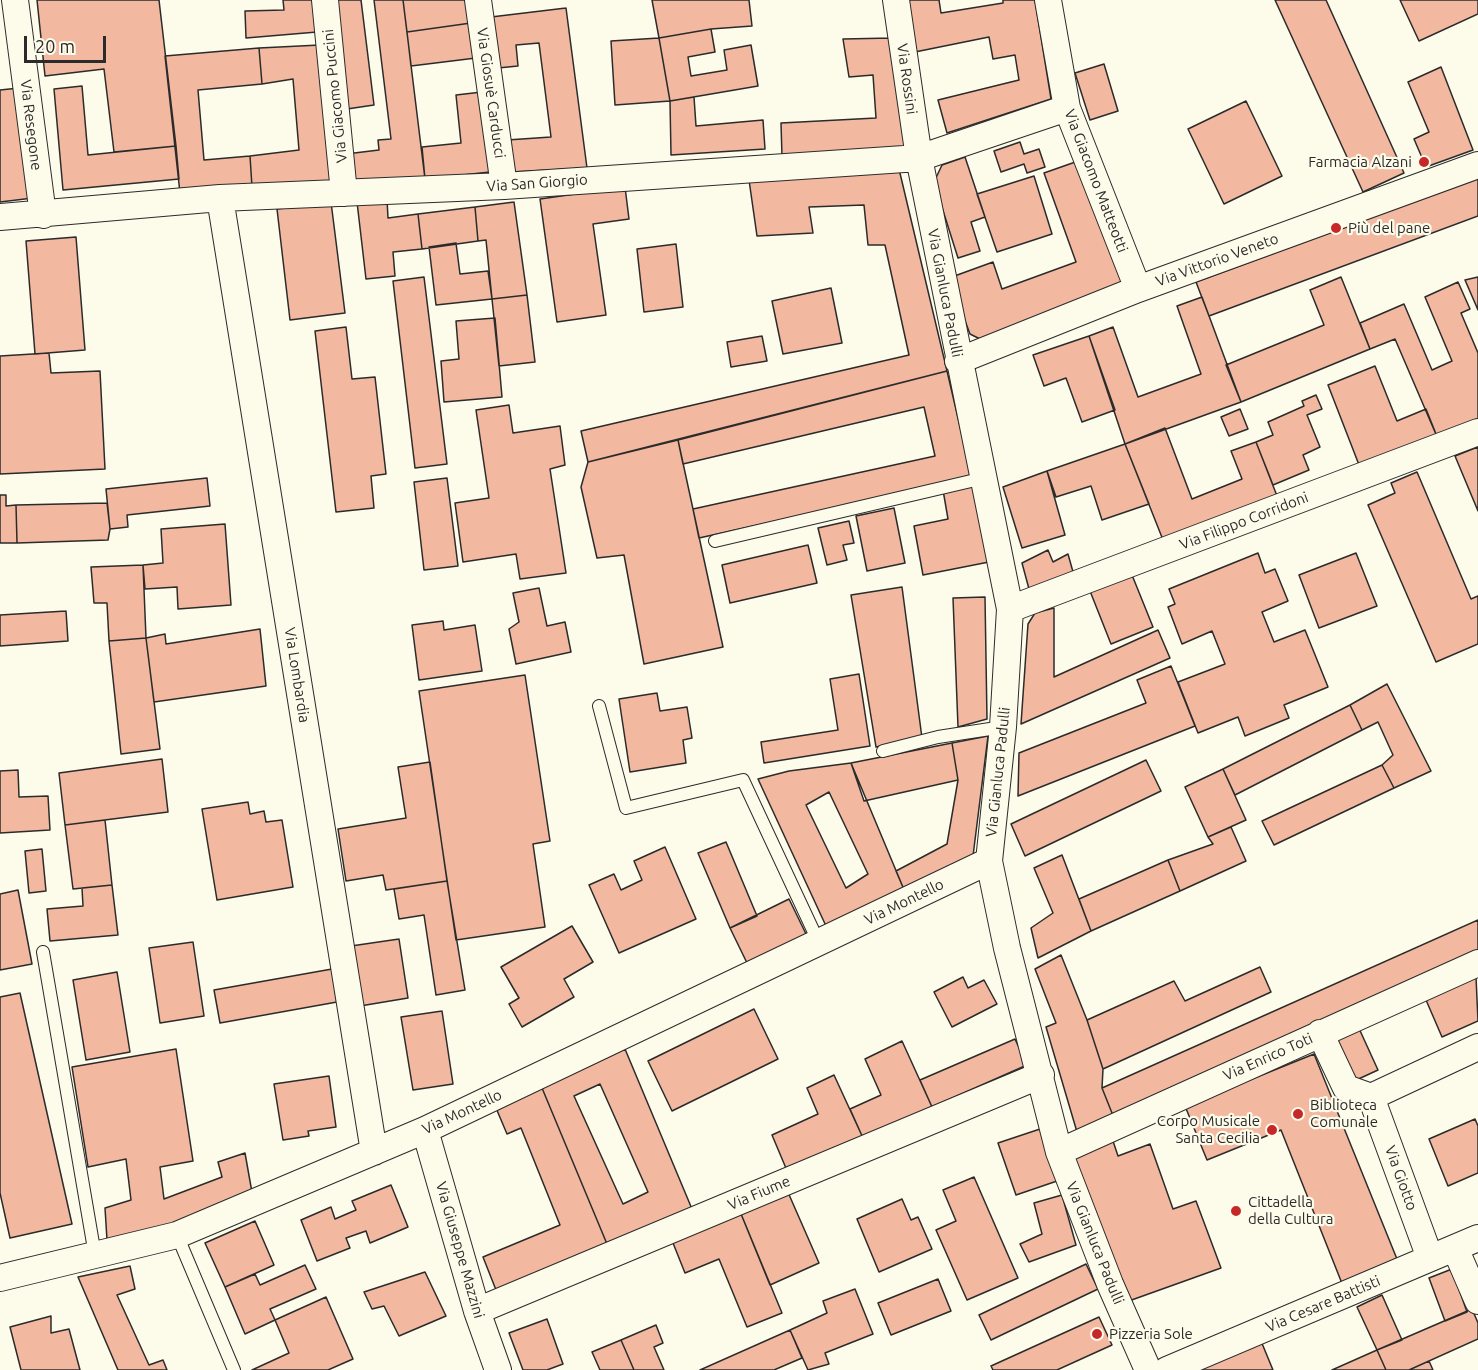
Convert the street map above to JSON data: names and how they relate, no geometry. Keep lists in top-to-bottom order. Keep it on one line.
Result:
{"streets":{"street":["Via Rossini","Via Giosuè Carducci","Via Giacomo Puccini","Via Resegone","Via Giacomo Matteotti","Via San Giorgio","Via Vittorio Veneto","Via Gianluca Padulli","Via Filippo Corridoni","Via Lombardia","Via Montello","Via Enrico Toti","Via Giotto","Via Fiume","Via Giuseppe Mazzini","Via Cesare Battisti"]},"crossings":[["Via Rossini","Via San Giorgio"],["Via Rossini","Via Gianluca Padulli"],["Via Giosuè Carducci","Via San Giorgio"],["Via Giacomo Puccini","Via San Giorgio"],["Via Resegone","Via San Giorgio"],["Via Giacomo Matteotti","Via San Giorgio"],["Via Giacomo Matteotti","Via Vittorio Veneto"],["Via San Giorgio","Via Gianluca Padulli"],["Via San Giorgio","Via Lombardia"],["Via Vittorio Veneto","Via Gianluca Padulli"],["Via Gianluca Padulli","Via Filippo Corridoni"],["Via Gianluca Padulli","Via Montello"],["Via Gianluca Padulli","Via Enrico Toti"],["Via Gianluca Padulli","Via Fiume"],["Via Lombardia","Via Montello"],["Via Montello","Via Giuseppe Mazzini"],["Via Giotto","Via Cesare Battisti"],["Via Fiume","Via Giuseppe Mazzini"]],"places":["Farmacia Alzani","Più del pane","Biblioteca Comunale","Corpo Musicale Santa Cecilia","Cittadella della Cultura","Pizzeria Sole"],"scale_bar":"20 m"}
